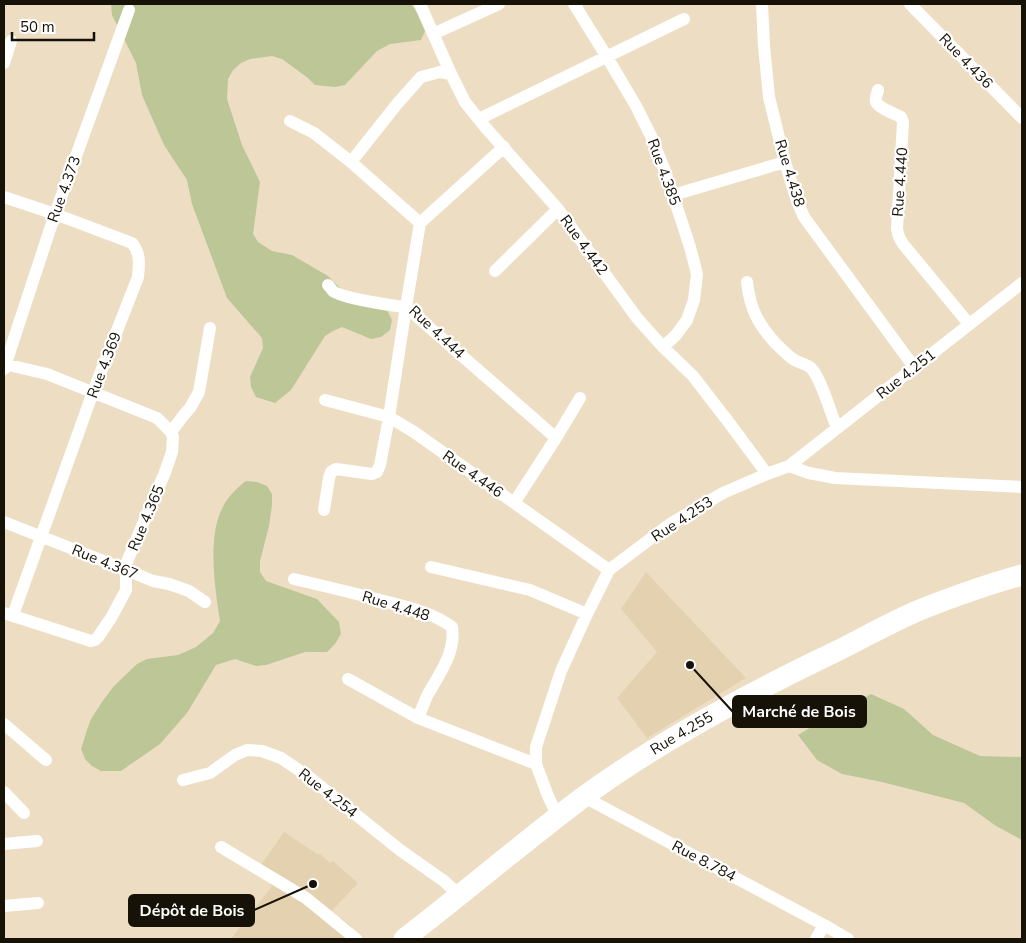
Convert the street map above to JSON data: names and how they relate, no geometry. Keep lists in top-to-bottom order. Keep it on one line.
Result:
{"streets":{"highway":["Rue 4.255"],"street":["Rue 4.436","Rue 4.385","Rue 4.438","Rue 4.440","Rue 4.373","Rue 4.442","Rue 4.444","Rue 4.369","Rue 4.251","Rue 4.446","Rue 4.365","Rue 4.253","Rue 4.367","Rue 4.448","Rue 4.254","Rue 8.784"]},"crossings":[["Rue 4.385","Rue 4.442"],["Rue 4.438","Rue 4.251"],["Rue 4.440","Rue 4.251"],["Rue 4.373","Rue 4.369"],["Rue 4.442","Rue 4.253"],["Rue 4.369","Rue 4.365"],["Rue 4.369","Rue 4.367"],["Rue 4.251","Rue 4.253"],["Rue 4.446","Rue 4.253"],["Rue 4.365","Rue 4.367"],["Rue 4.253","Rue 4.255"],["Rue 4.255","Rue 4.254"],["Rue 4.255","Rue 8.784"]],"places":["Marché de Bois","Dépôt de Bois"],"scale_bar":"50 m"}
